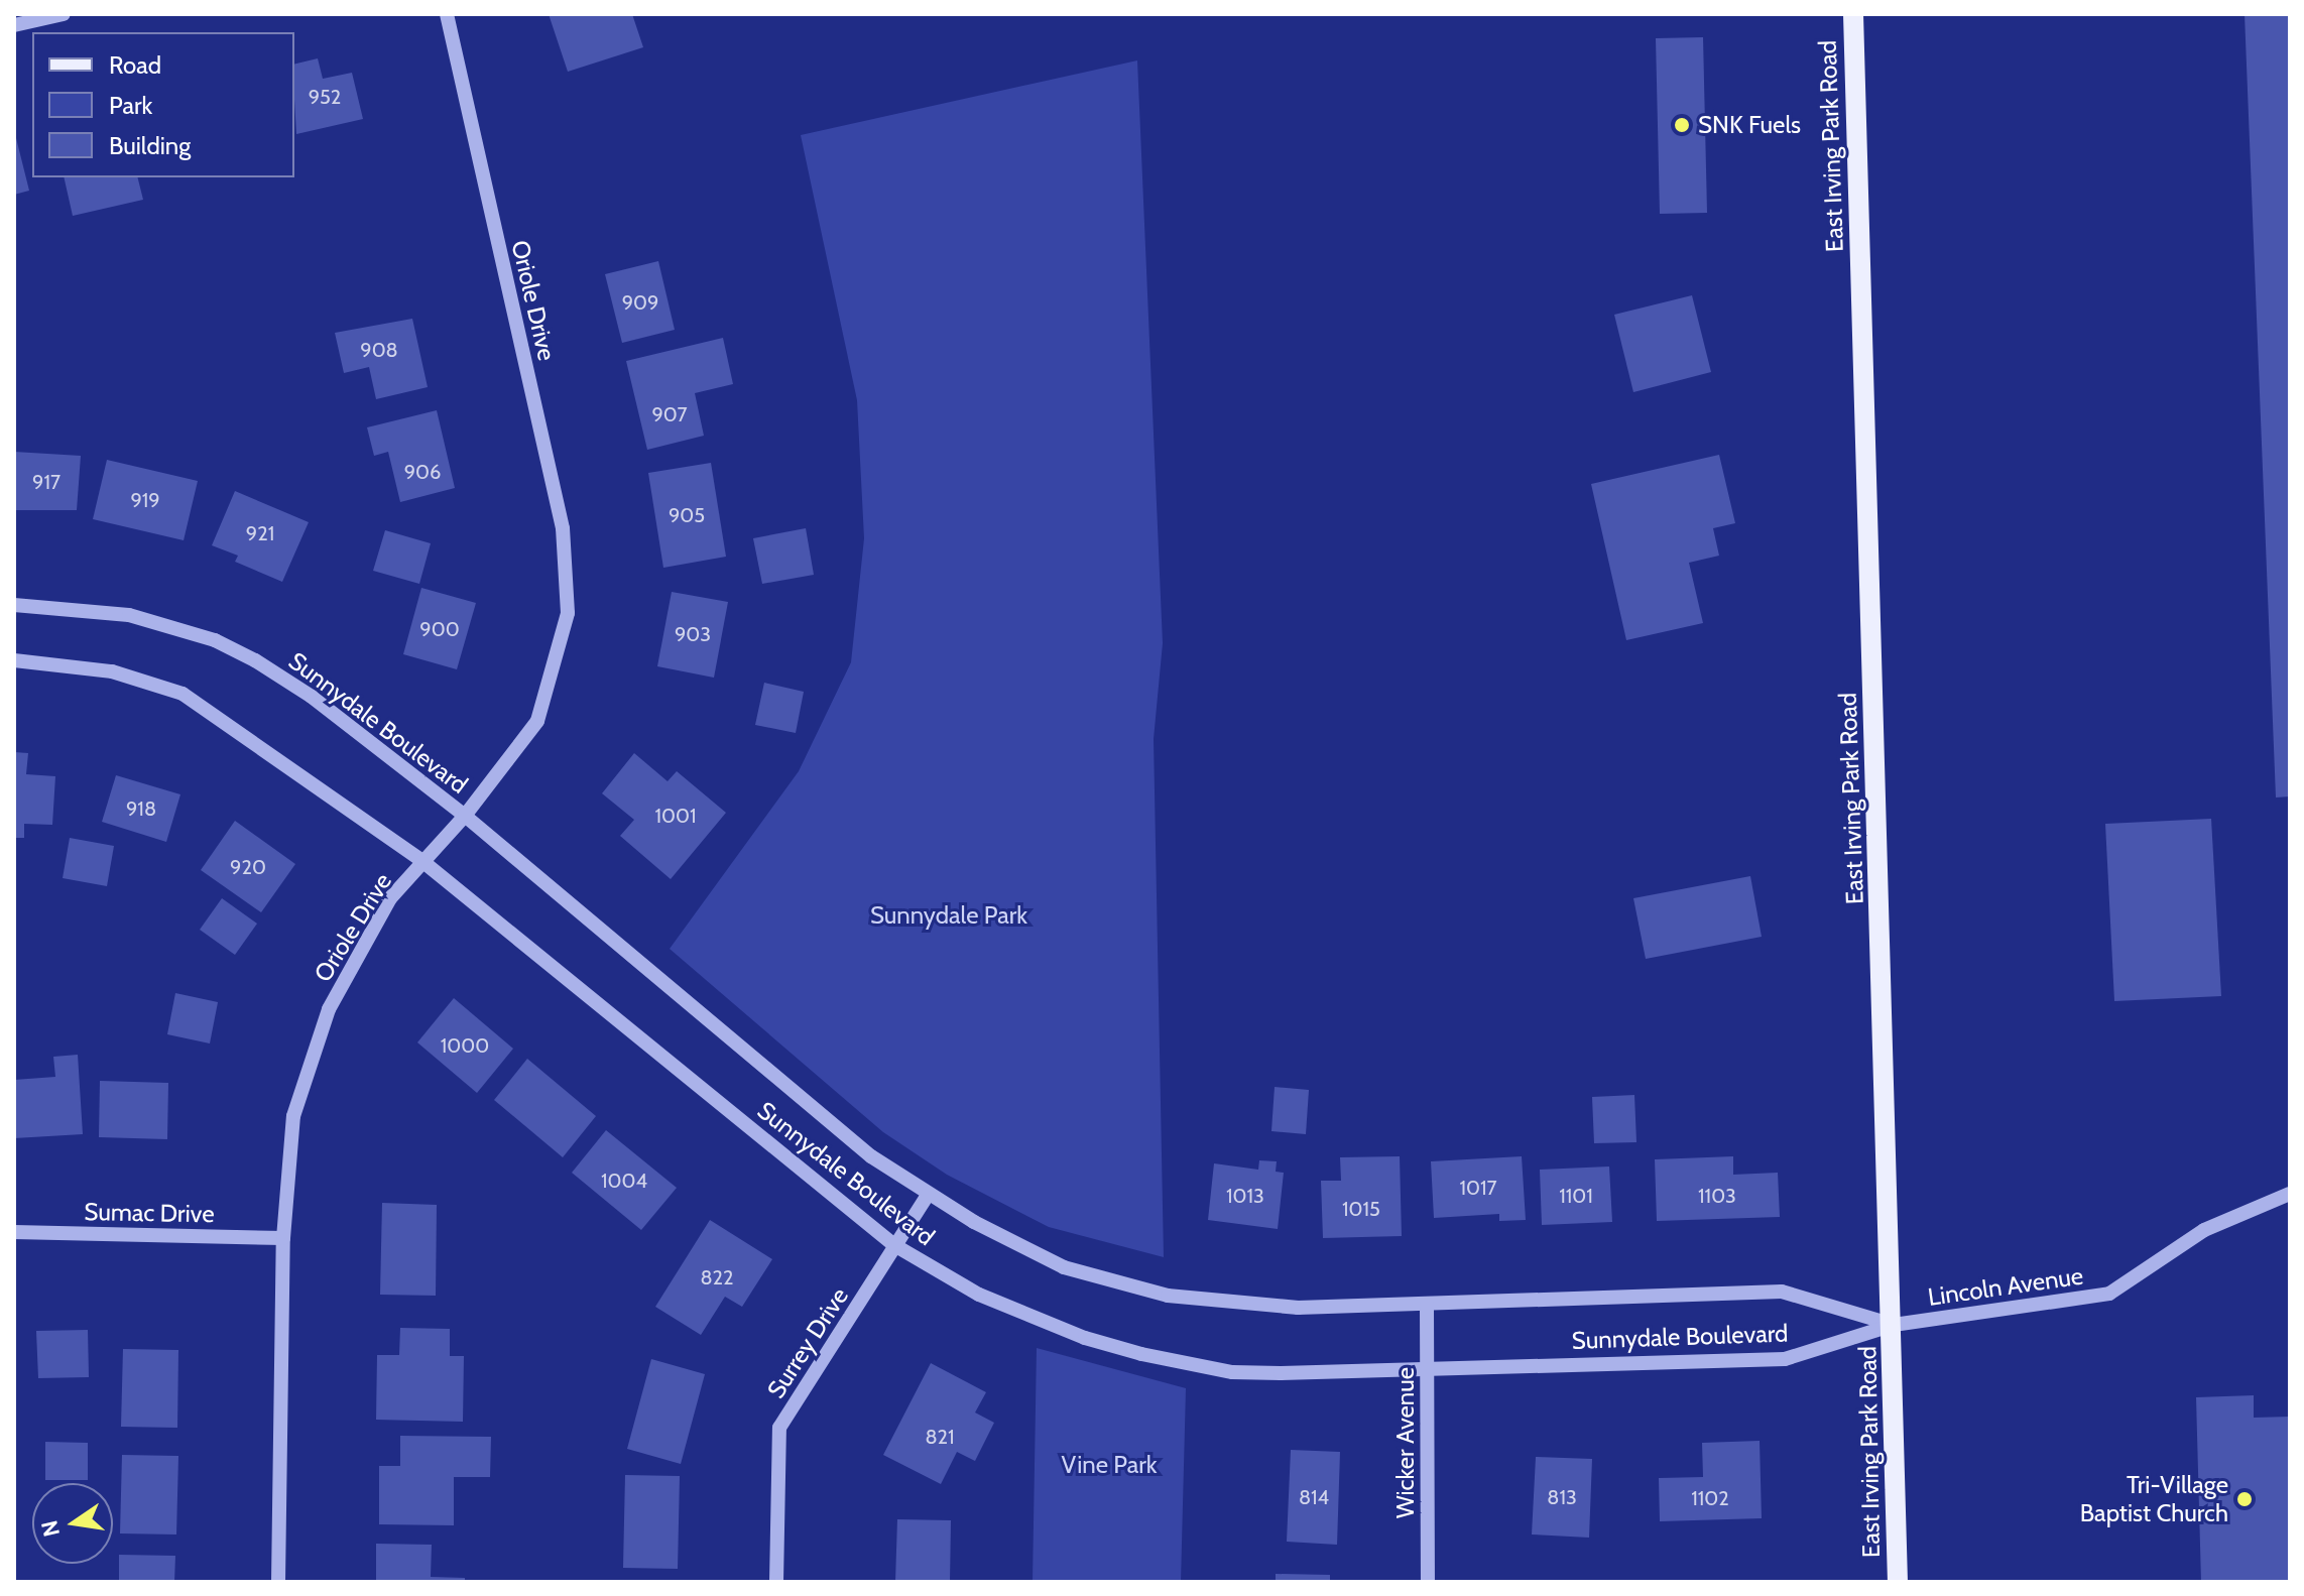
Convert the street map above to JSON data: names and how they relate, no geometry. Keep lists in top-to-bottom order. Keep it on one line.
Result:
{"streets":{"main road":["East Irving Park Road"],"street":["Oriole Drive","Sunnydale Boulevard","Sumac Drive","Lincoln Avenue","Surrey Drive","Wicker Avenue"]},"crossings":[["East Irving Park Road","Sunnydale Boulevard"],["East Irving Park Road","Lincoln Avenue"],["Oriole Drive","Sunnydale Boulevard"],["Oriole Drive","Sumac Drive"],["Sunnydale Boulevard","Lincoln Avenue"],["Sunnydale Boulevard","Surrey Drive"],["Sunnydale Boulevard","Wicker Avenue"]],"parks":["Sunnydale Park","Vine Park"],"places":["SNK Fuels","Tri-Village Baptist Church"],"house_numbers":["952","909","908","907","906","917","919","905","921","900","903","918","1001","920","1000","1004","1017","1013","1101","1103","1015","822","821","814","813","1102"],"legend":["Road","Park","Building"],"north":"left"}
